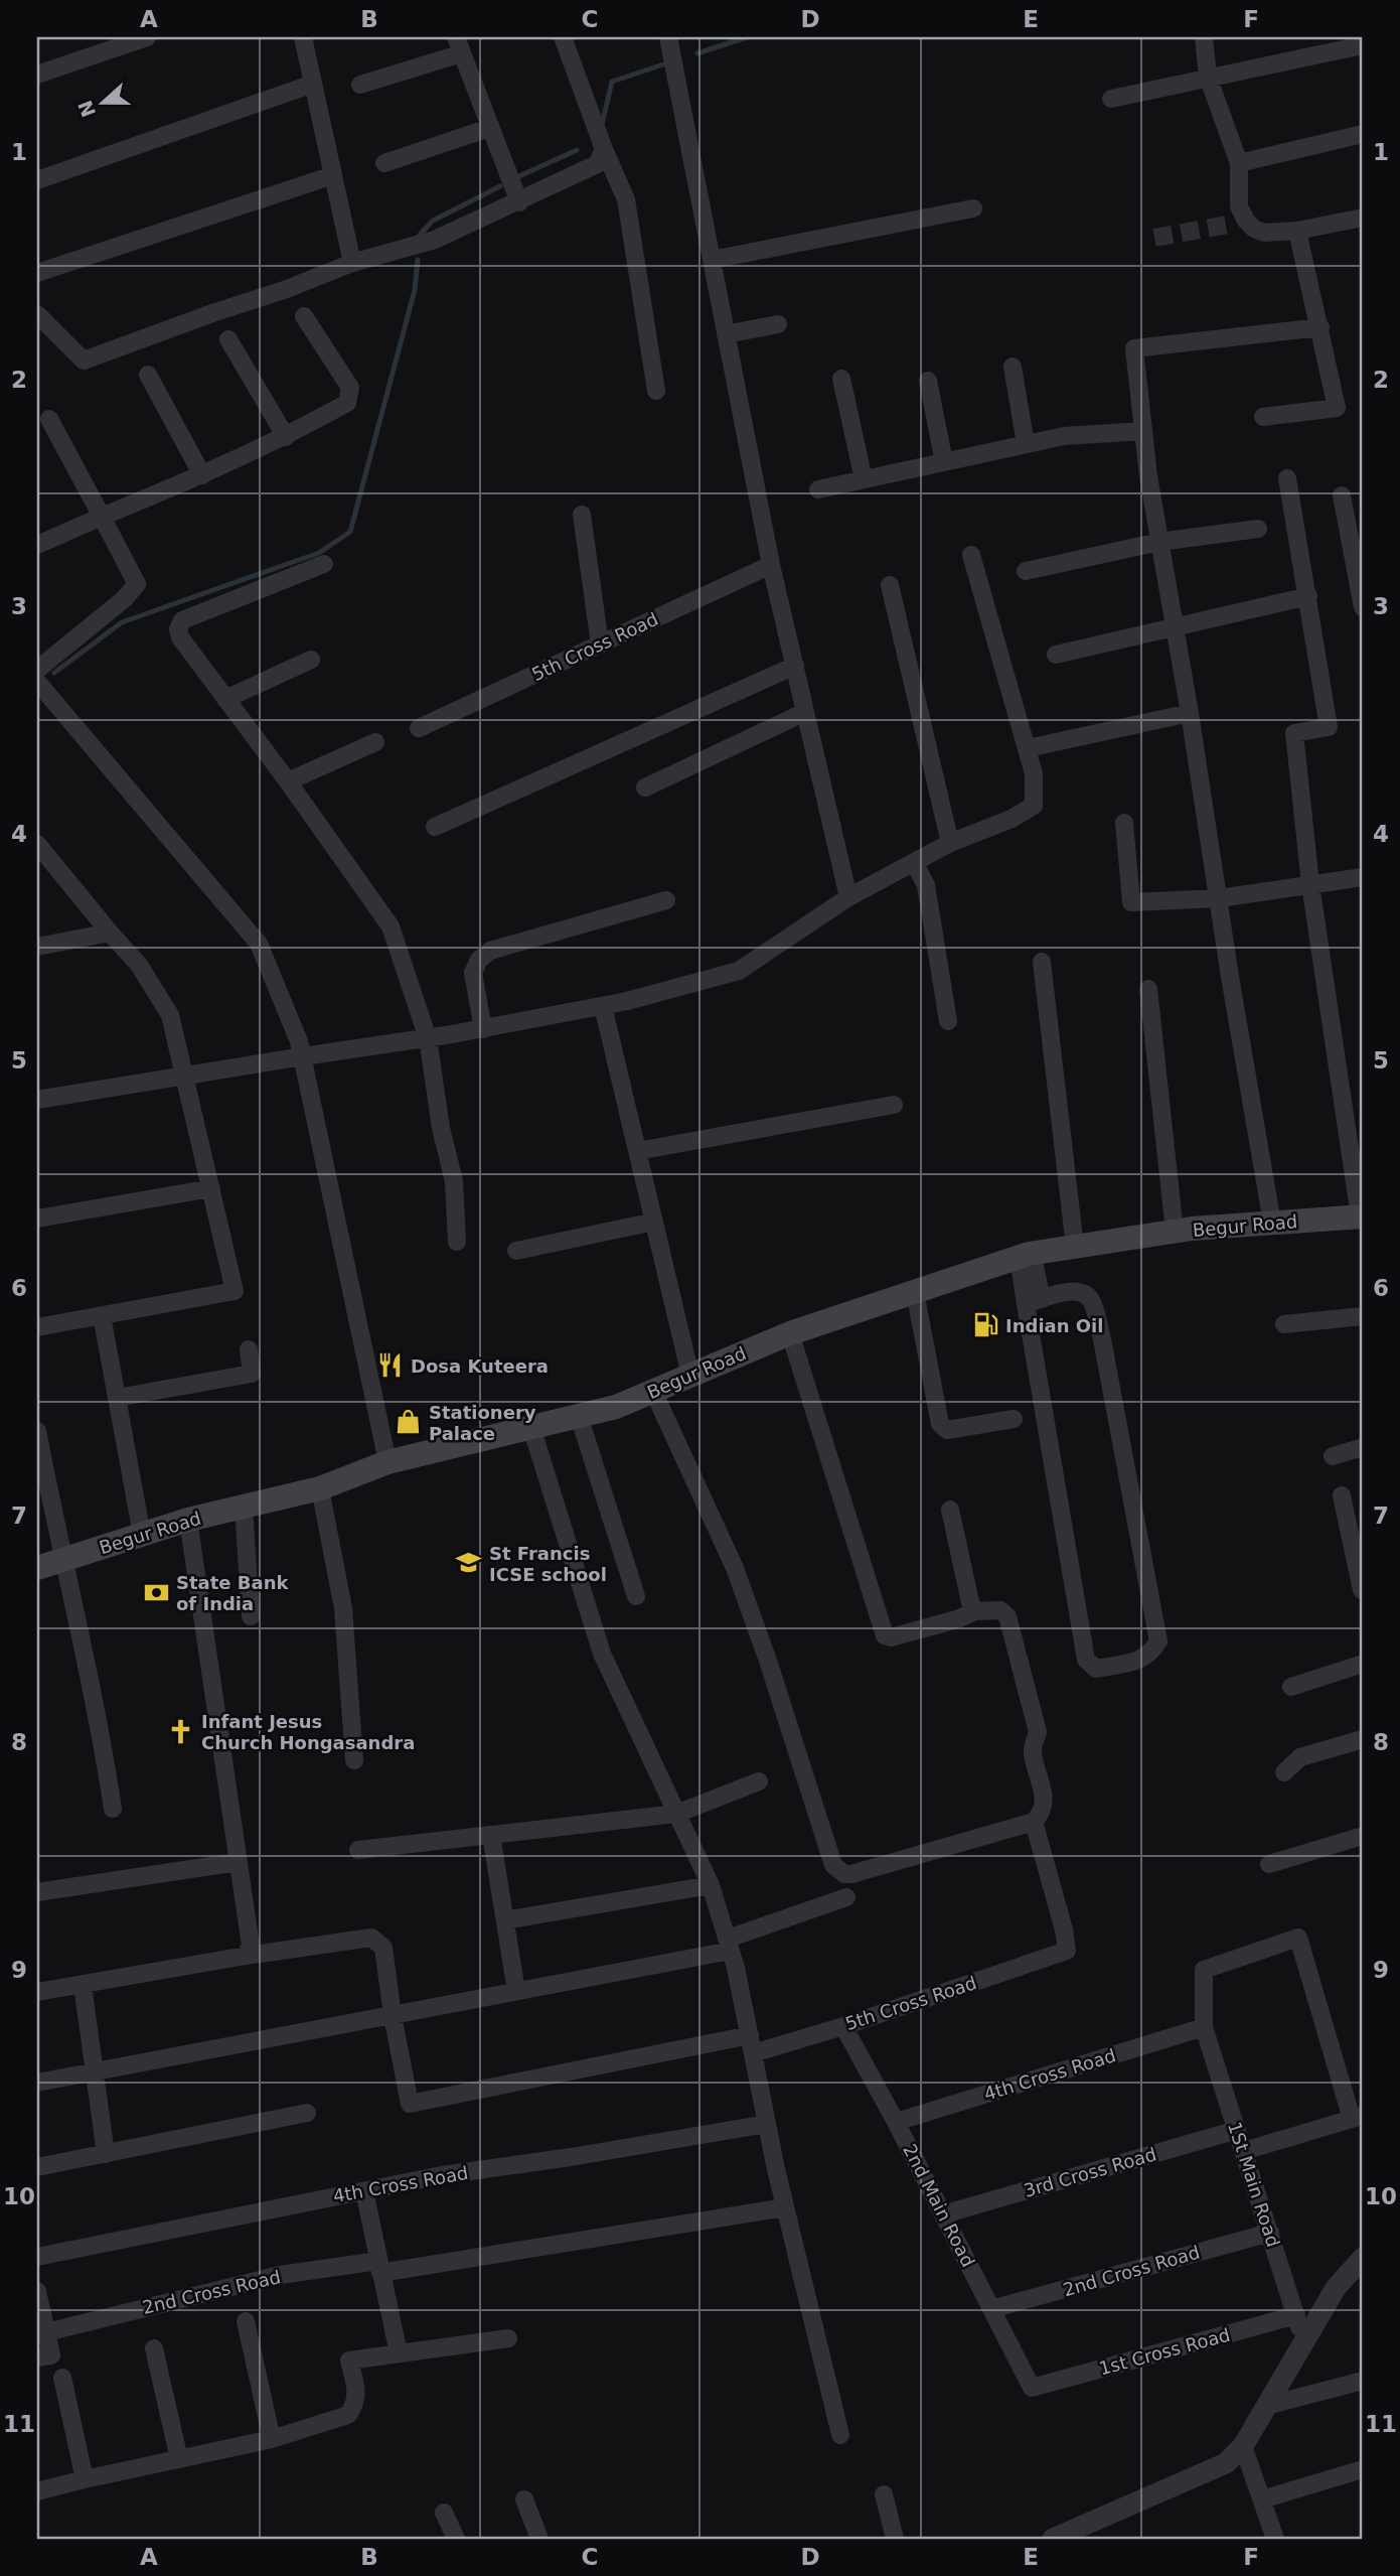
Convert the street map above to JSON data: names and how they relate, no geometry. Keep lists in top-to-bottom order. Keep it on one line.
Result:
{"streets":{"main road":["Begur Road"],"street":["5th Cross Road","4th Cross Road","3rd Cross Road","1St Main Road","2nd Main Road","2nd Cross Road","1st Cross Road"]},"crossings":[["5th Cross Road","2nd Main Road"],["4th Cross Road","1St Main Road"],["4th Cross Road","2nd Main Road"],["3rd Cross Road","1St Main Road"],["3rd Cross Road","2nd Main Road"],["1St Main Road","2nd Cross Road"],["1St Main Road","1st Cross Road"],["2nd Main Road","2nd Cross Road"],["2nd Main Road","1st Cross Road"]],"places":{"fuel station":["Indian Oil"],"restaurant":["Dosa Kuteera"],"shop":["Stationery Palace"],"school or university":["St Francis ICSE school"],"bank":["State Bank of India"],"church":["Infant Jesus Church Hongasandra"]},"north":"left","grid":{"columns":["A","B","C","D","E","F"],"rows":["1","2","3","4","5","6","7","8","9","10","11"]}}
